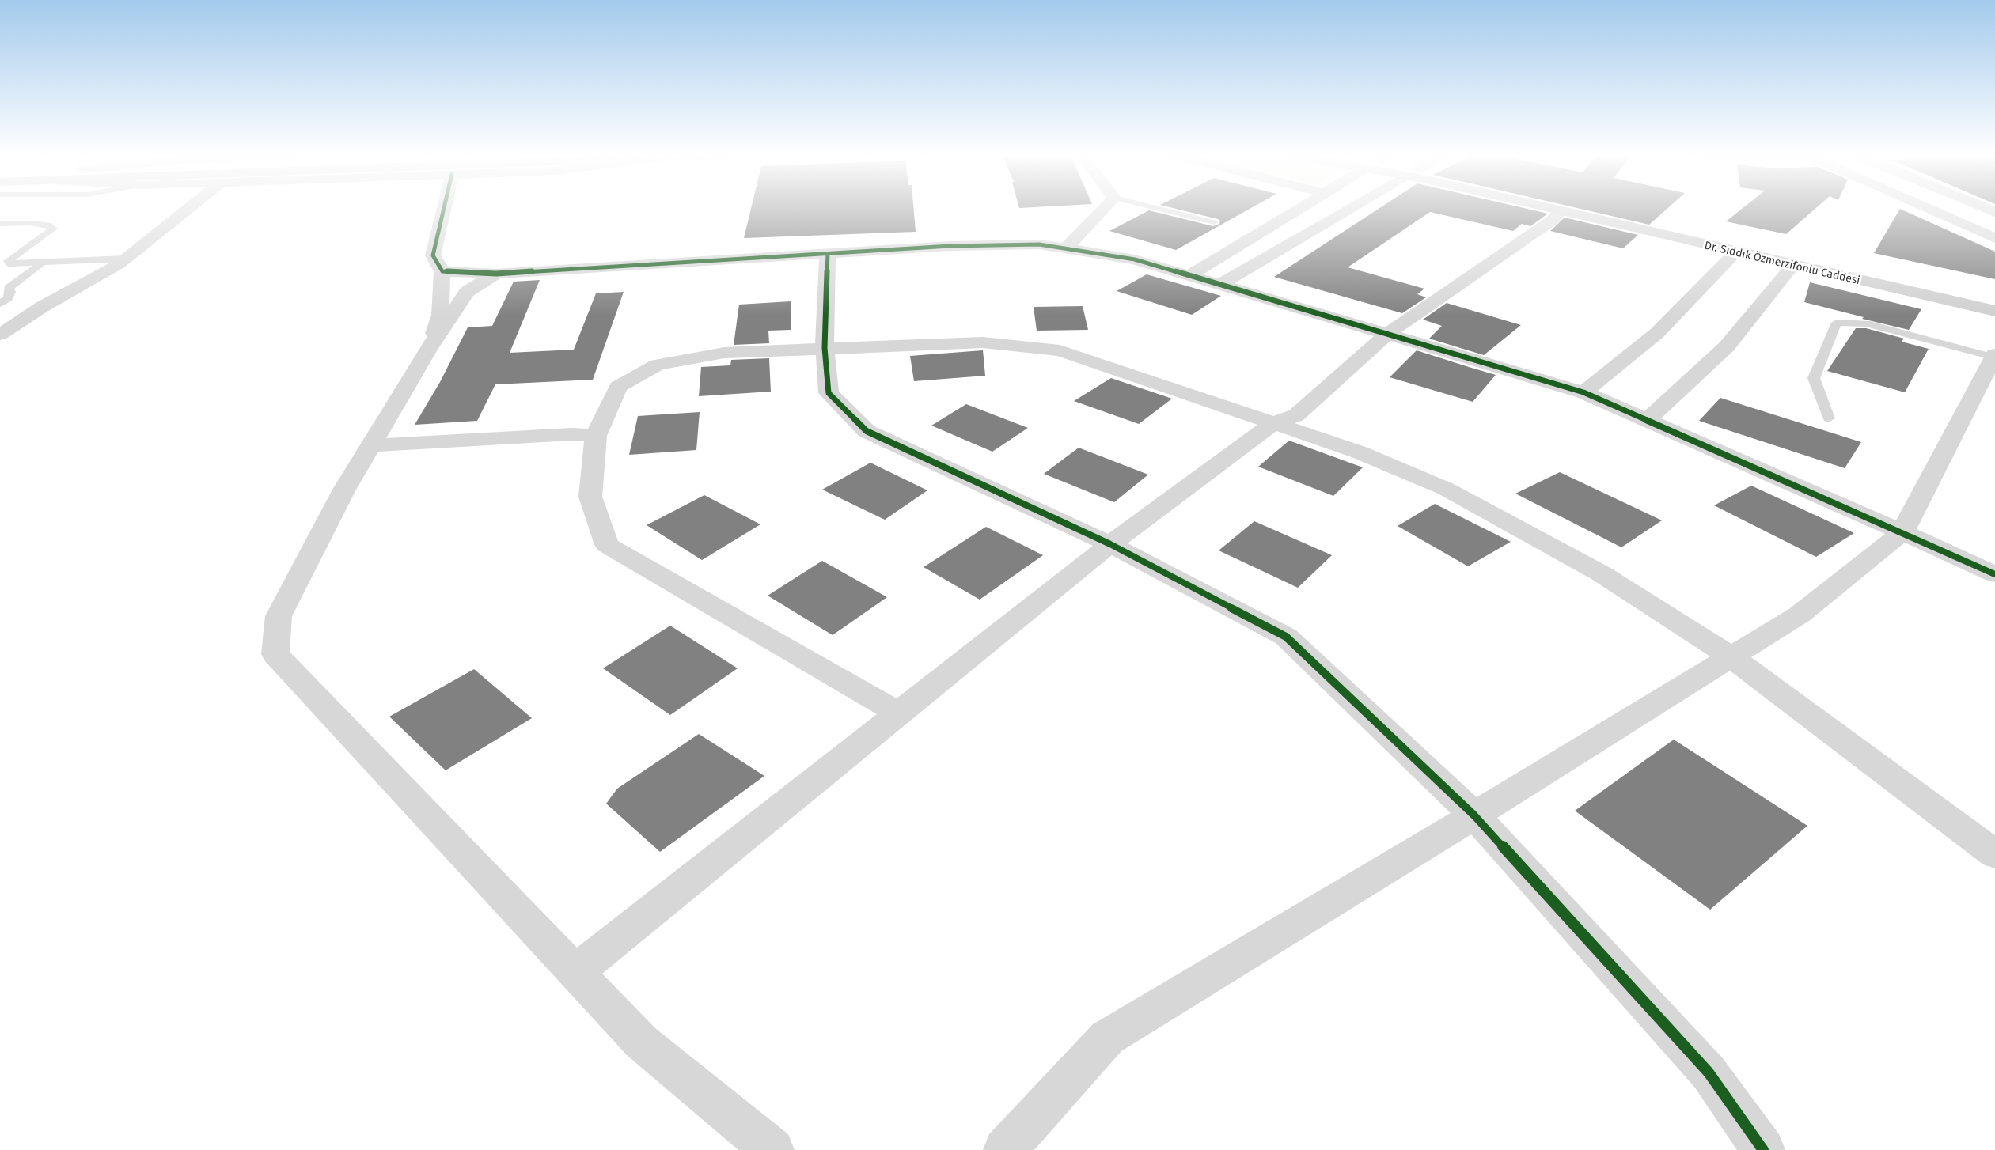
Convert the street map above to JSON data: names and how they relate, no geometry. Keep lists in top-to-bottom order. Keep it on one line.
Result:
{"streets":{"main road":["Dr. Sıddık Özmerzifonlu Caddesi"]}}
